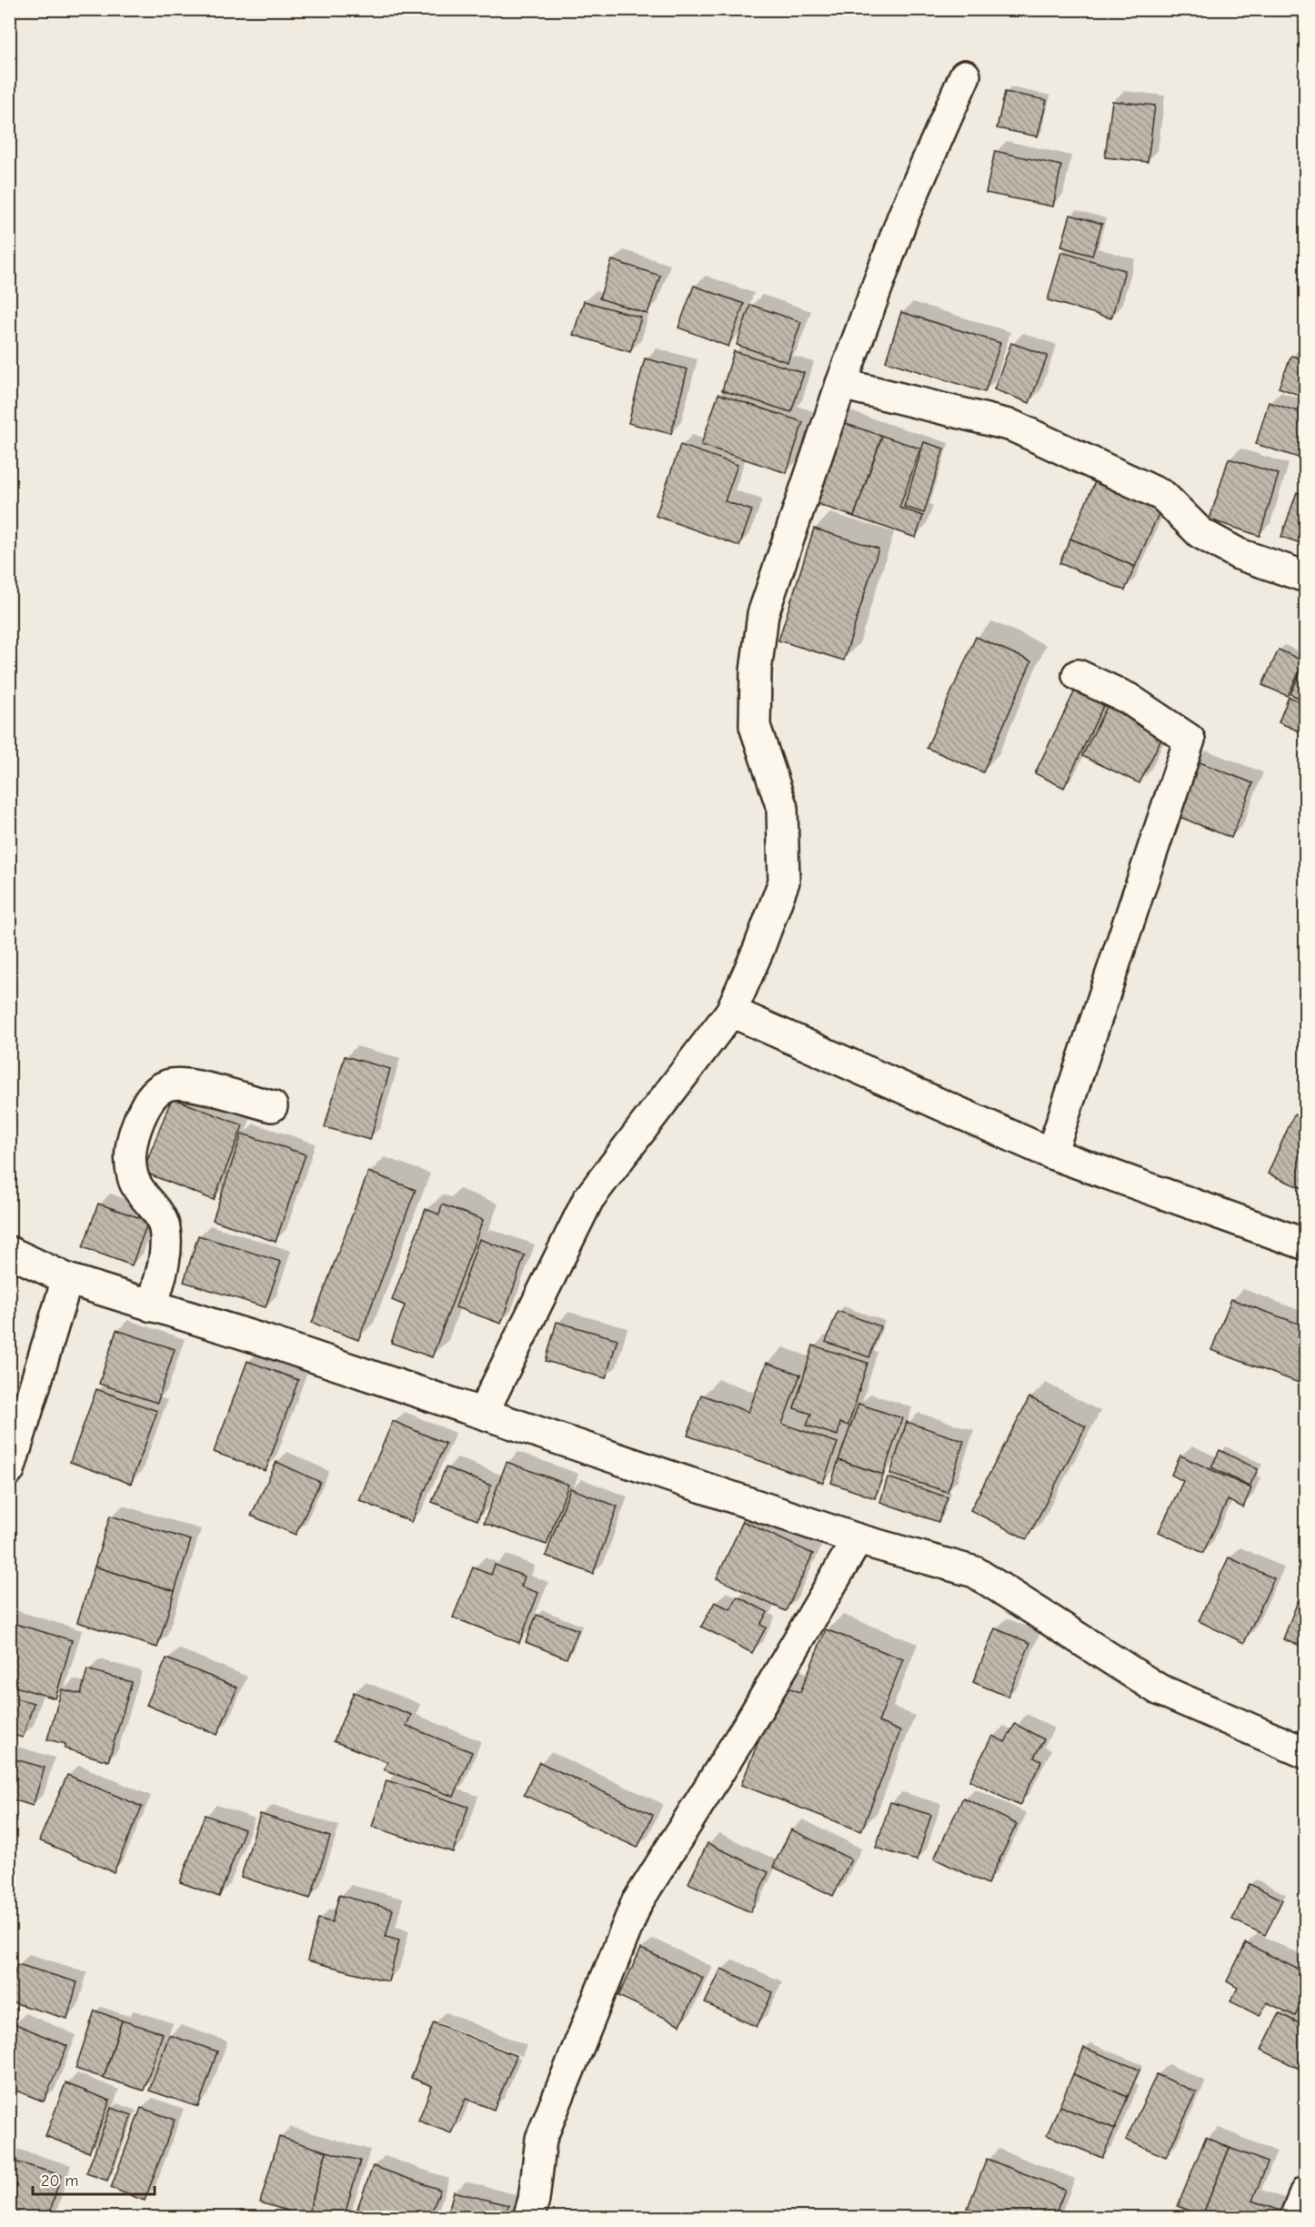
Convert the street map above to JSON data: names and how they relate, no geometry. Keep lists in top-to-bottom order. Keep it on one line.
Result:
{"scale_bar":"20 m"}
